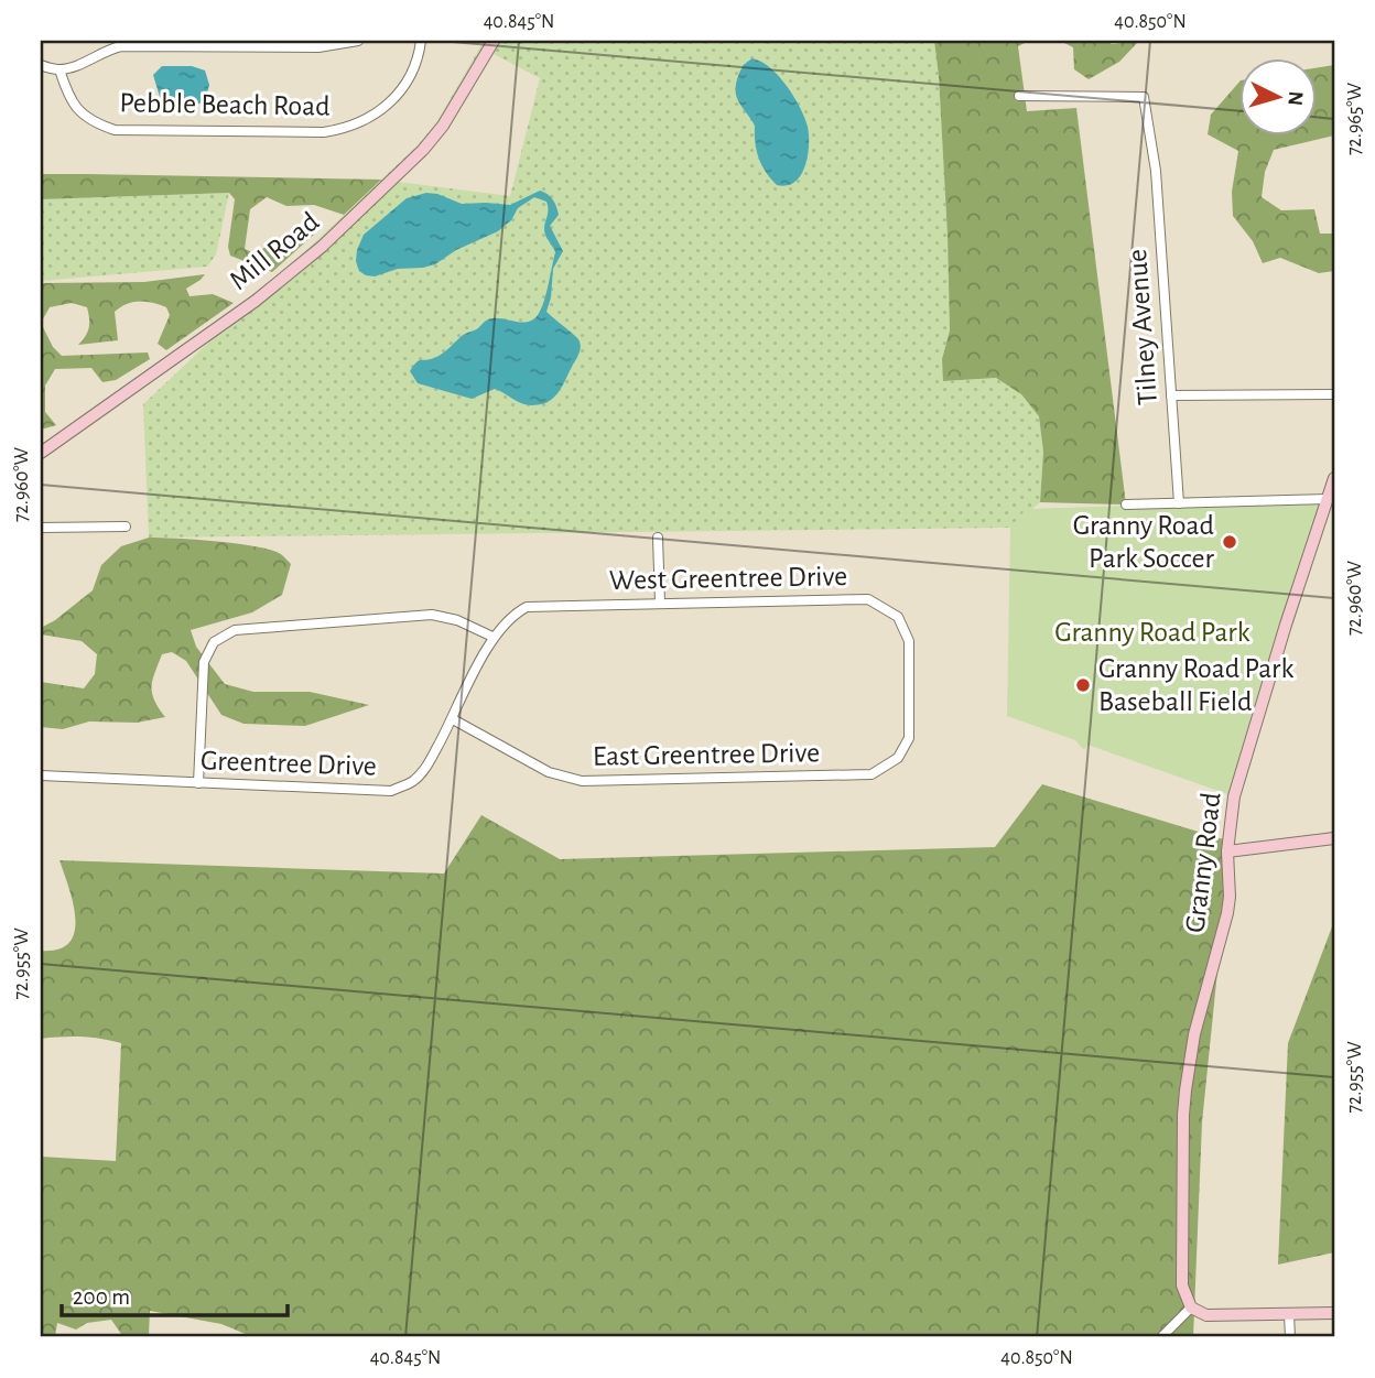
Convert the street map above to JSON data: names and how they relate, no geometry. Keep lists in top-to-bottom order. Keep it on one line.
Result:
{"streets":{"street":["Pebble Beach Road","Mill Road","Tilney Avenue","West Greentree Drive","East Greentree Drive","Greentree Drive","Granny Road"]},"crossings":[["West Greentree Drive","East Greentree Drive"],["West Greentree Drive","Greentree Drive"],["East Greentree Drive","Greentree Drive"]],"parks":["Granny Road Park"],"places":["Granny Road Park Soccer","Granny Road Park Baseball Field"],"scale_bar":"200 m","north":"right","coordinates":["40.845°N","40.850°N","72.965°W","72.960°W","72.955°W"]}
